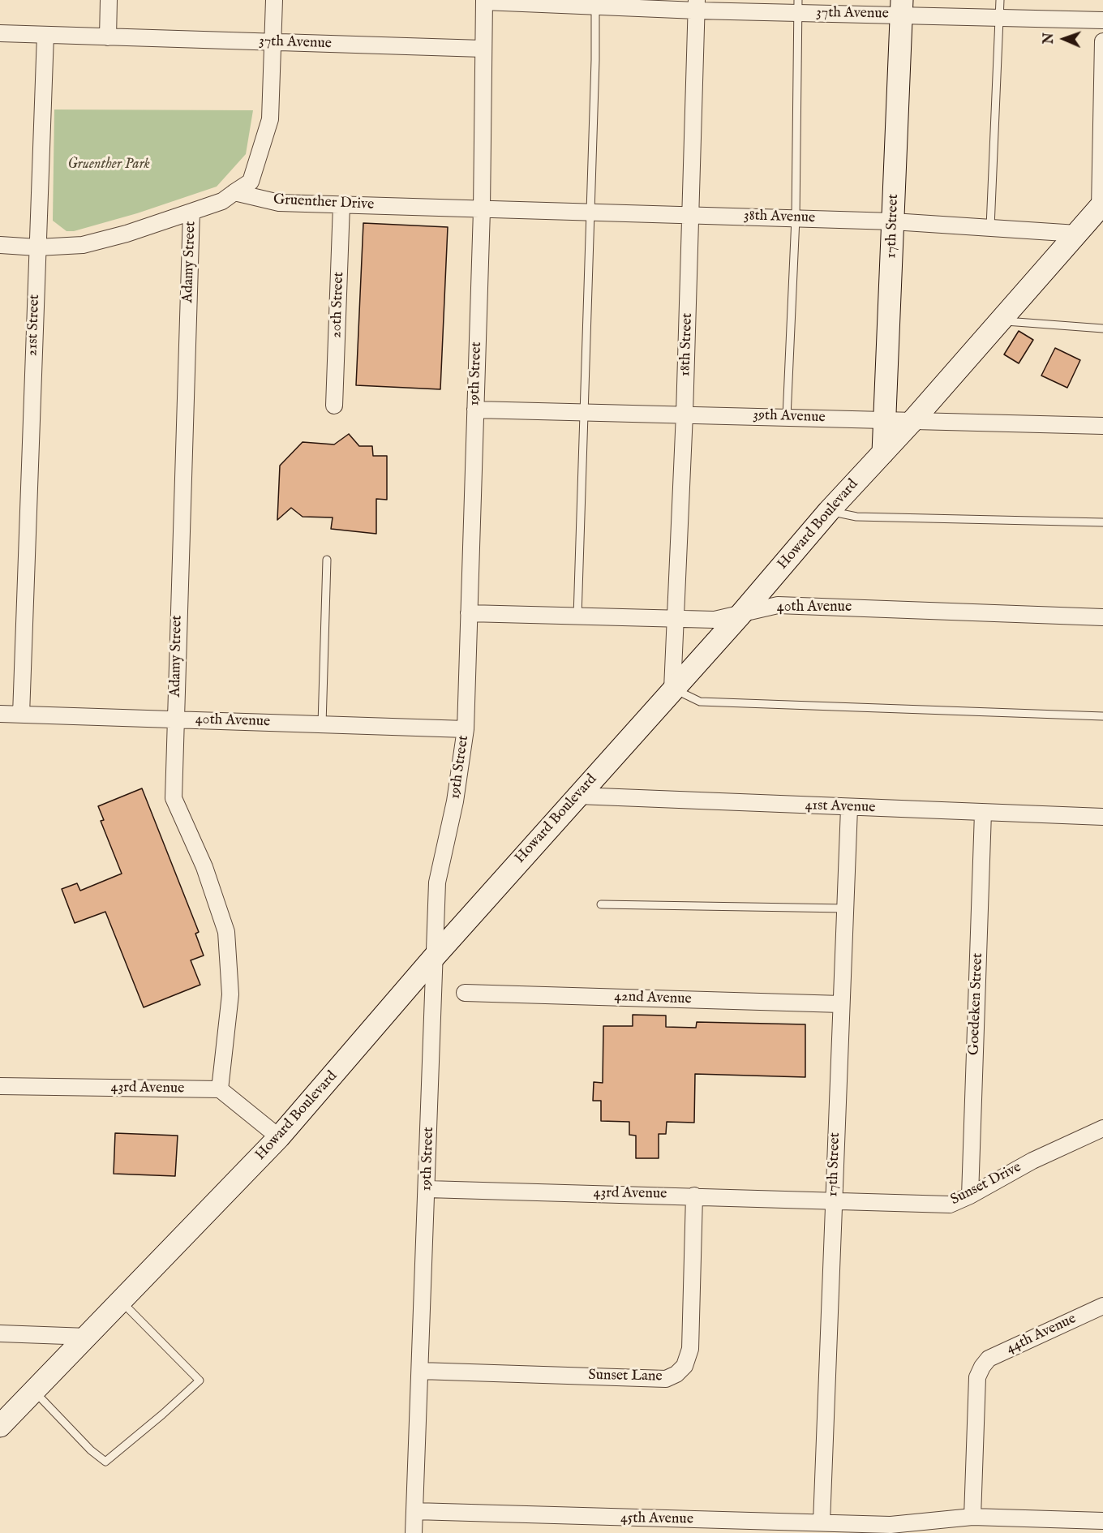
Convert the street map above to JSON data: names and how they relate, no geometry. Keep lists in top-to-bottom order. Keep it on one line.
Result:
{"streets":{"main road":["17th Street","Howard Boulevard"],"street":["37th Avenue","Gruenther Drive","38th Avenue","Adamy Street","20th Street","21st Street","18th Street","19th Street","39th Avenue","40th Avenue","41st Avenue","42nd Avenue","Goedeken Street","43rd Avenue","Sunset Drive","44th Avenue","Sunset Lane","45th Avenue"]},"crossings":[["37th Avenue","17th Street"],["37th Avenue","18th Street"],["37th Avenue","19th Street"],["Gruenther Drive","38th Avenue"],["Gruenther Drive","20th Street"],["Gruenther Drive","19th Street"],["38th Avenue","17th Street"],["38th Avenue","18th Street"],["38th Avenue","19th Street"],["38th Avenue","Howard Boulevard"],["17th Street","39th Avenue"],["17th Street","Howard Boulevard"],["17th Street","41st Avenue"],["17th Street","42nd Avenue"],["17th Street","43rd Avenue"],["17th Street","Sunset Drive"],["17th Street","45th Avenue"],["Adamy Street","40th Avenue"],["Adamy Street","43rd Avenue"],["21st Street","40th Avenue"],["18th Street","39th Avenue"],["18th Street","Howard Boulevard"],["18th Street","40th Avenue"],["19th Street","39th Avenue"],["19th Street","Howard Boulevard"],["19th Street","40th Avenue"],["19th Street","43rd Avenue"],["19th Street","Sunset Lane"],["19th Street","45th Avenue"],["39th Avenue","Howard Boulevard"],["Howard Boulevard","40th Avenue"],["Howard Boulevard","41st Avenue"],["41st Avenue","Goedeken Street"],["Goedeken Street","Sunset Drive"],["43rd Avenue","Sunset Drive"],["43rd Avenue","Sunset Lane"],["44th Avenue","45th Avenue"]],"parks":["Gruenther Park"],"north":"left"}
